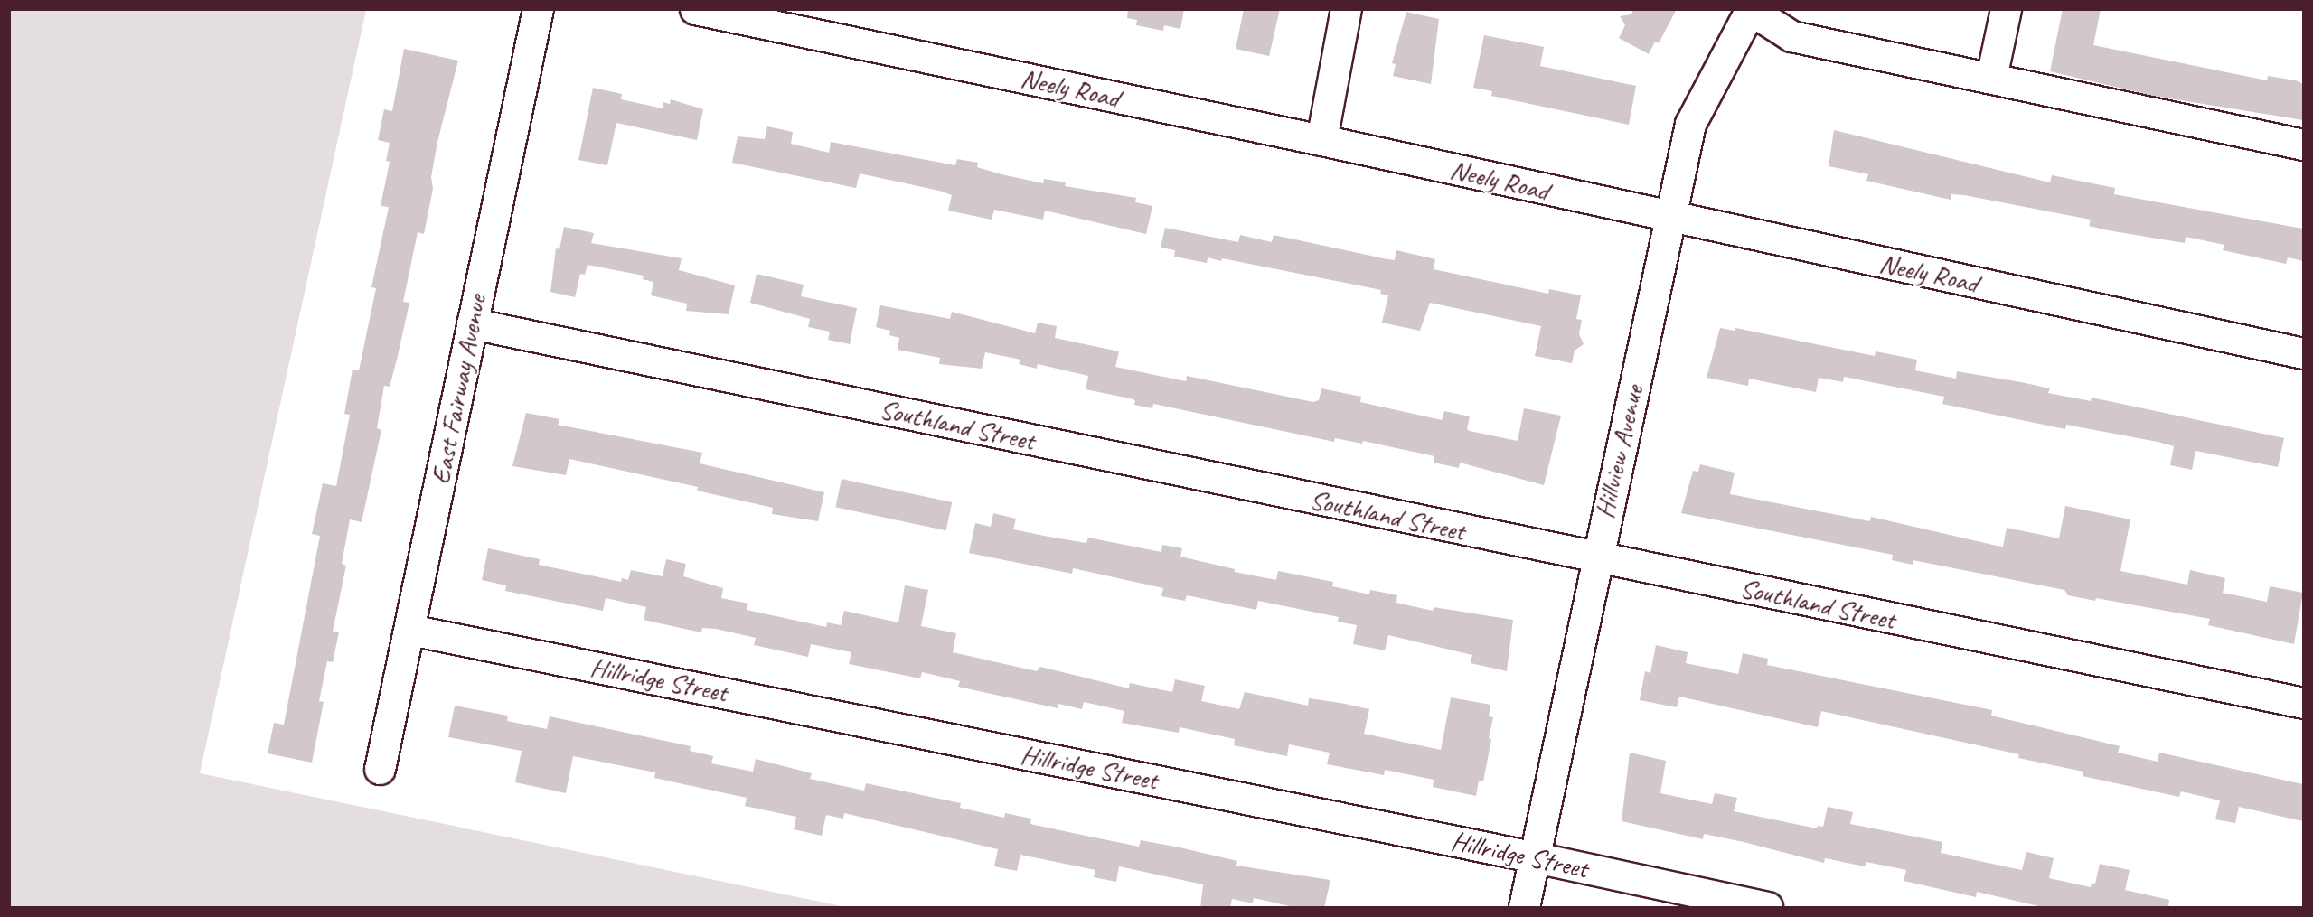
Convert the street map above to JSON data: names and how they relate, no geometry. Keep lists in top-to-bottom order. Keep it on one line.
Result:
{"streets":{"street":["Neely Road","East Fairway Avenue","Southland Street","Hillview Avenue","Hillridge Street"]},"crossings":[["Neely Road","Hillview Avenue"],["East Fairway Avenue","Southland Street"],["East Fairway Avenue","Hillridge Street"],["Southland Street","Hillview Avenue"],["Hillview Avenue","Hillridge Street"]]}
